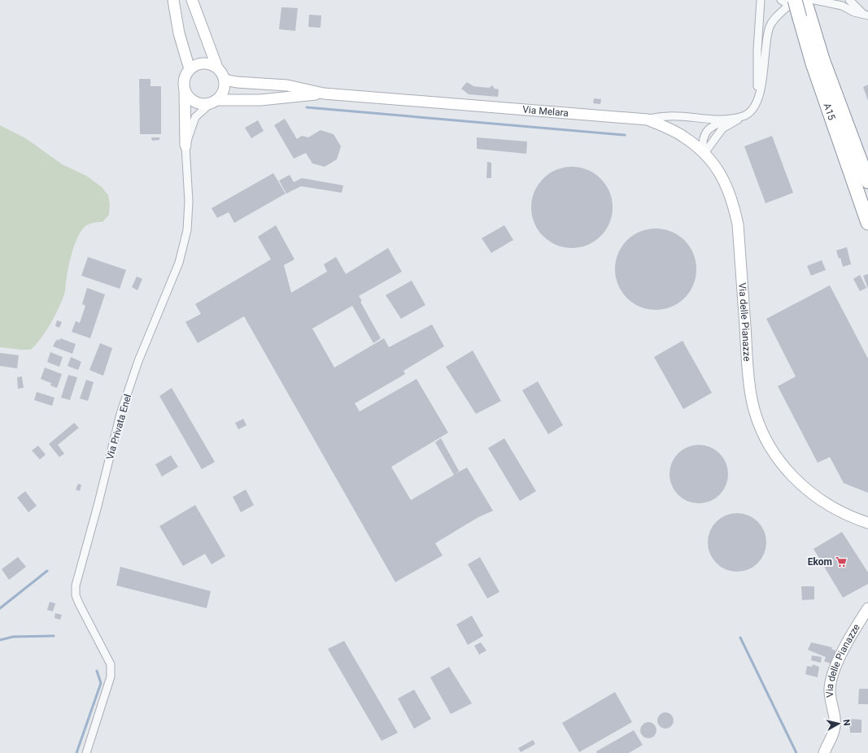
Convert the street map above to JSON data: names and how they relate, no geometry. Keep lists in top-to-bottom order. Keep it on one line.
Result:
{"streets":{"highway":["A15"],"street":["Via Melara","Via delle Pianazze","Via Privata Enel"]},"crossings":[["Via Melara","Via delle Pianazze"]],"places":{"supermarket":["Ekom"]},"north":"right"}
